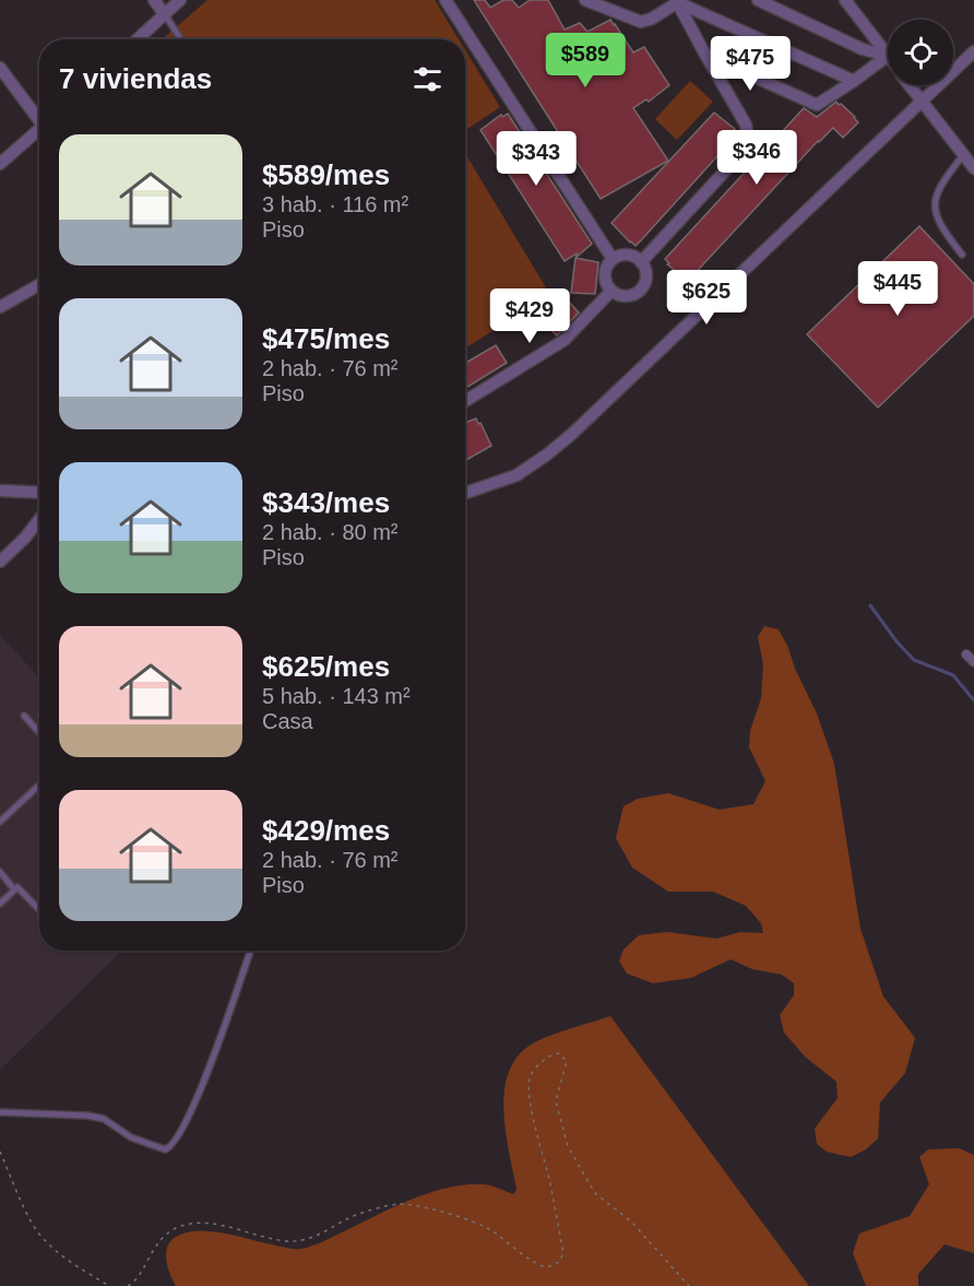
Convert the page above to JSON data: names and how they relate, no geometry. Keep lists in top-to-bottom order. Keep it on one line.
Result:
{"page":{"price":["$589","$475","$346","$343","$445","$625","$429"],"heading":"7 viviendas","list":[{"name":"$589/mes","note":"3 hab. · 116 m² · Piso"},{"name":"$475/mes","note":"2 hab. · 76 m² · Piso"},{"name":"$343/mes","note":"2 hab. · 80 m² · Piso"},{"name":"$625/mes","note":"5 hab. · 143 m² · Casa"},{"name":"$429/mes","note":"2 hab. · 76 m² · Piso"}]}}
